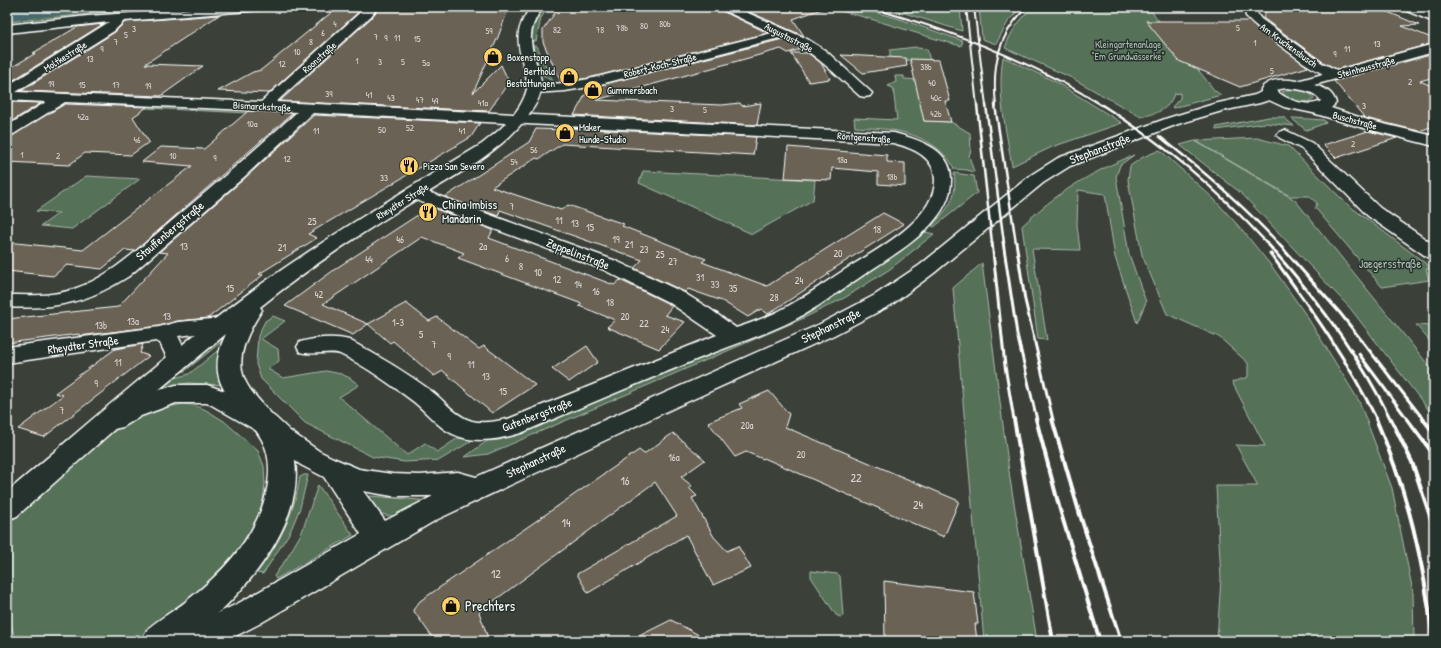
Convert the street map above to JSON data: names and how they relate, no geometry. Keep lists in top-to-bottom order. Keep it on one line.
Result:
{"streets":{"street":["Augustastraße","Am Kruchensbusch","Moltkestraße","Roonstraße","Robert-Koch-Straße","Steinhausstraße","Bismarckstraße","Buschstraße","Röntgenstraße","Stephanstraße","Rheydter Straße","Stauffenbergstraße","Zeppelinstraße","Gutenbergstraße"]},"crossings":[["Augustastraße","Robert-Koch-Straße"],["Am Kruchensbusch","Steinhausstraße"],["Roonstraße","Bismarckstraße"],["Robert-Koch-Straße","Rheydter Straße"],["Steinhausstraße","Buschstraße"],["Steinhausstraße","Stephanstraße"],["Bismarckstraße","Röntgenstraße"],["Bismarckstraße","Rheydter Straße"],["Bismarckstraße","Stauffenbergstraße"],["Buschstraße","Stephanstraße"],["Röntgenstraße","Rheydter Straße"],["Röntgenstraße","Zeppelinstraße"],["Röntgenstraße","Gutenbergstraße"],["Rheydter Straße","Zeppelinstraße"],["Zeppelinstraße","Gutenbergstraße"]],"parks":["Kleingartenanlage \"Em Grundwässerke\"","Jaegersstraße"],"places":{"shop":["Boxenstopp","Berthold Bestattungen","Gummersbach","Maker Hunde-Studio","Prechters"],"restaurant":["Pizza San Severo","China Imbiss Mandarin"]},"house_numbers":["4","80b","80","78b","5","3","82","78","59","6","5","7","9","11","15","7","8","1","13","9","11","10","9","13","1","3","5","5a","12","38b","5","2","40","19","15","17","19","39","41","43","40c","47","49","41a","3","3","5","42b","42a","10a","52","50","11","41","46","2","56","1","2","10","9","12","18a","54","18b","33","7","11","25","13","15","18","46","19","21","13","2a","21","23","20","25","6","44","27","8","10","31","12","24","14","33","15","35","16","42","28","18","13","20","13a","1-3","22","13b","24","5","7","9","11","11","13","9","15","7","20a","20","16a","22","16","24","14","12"]}
